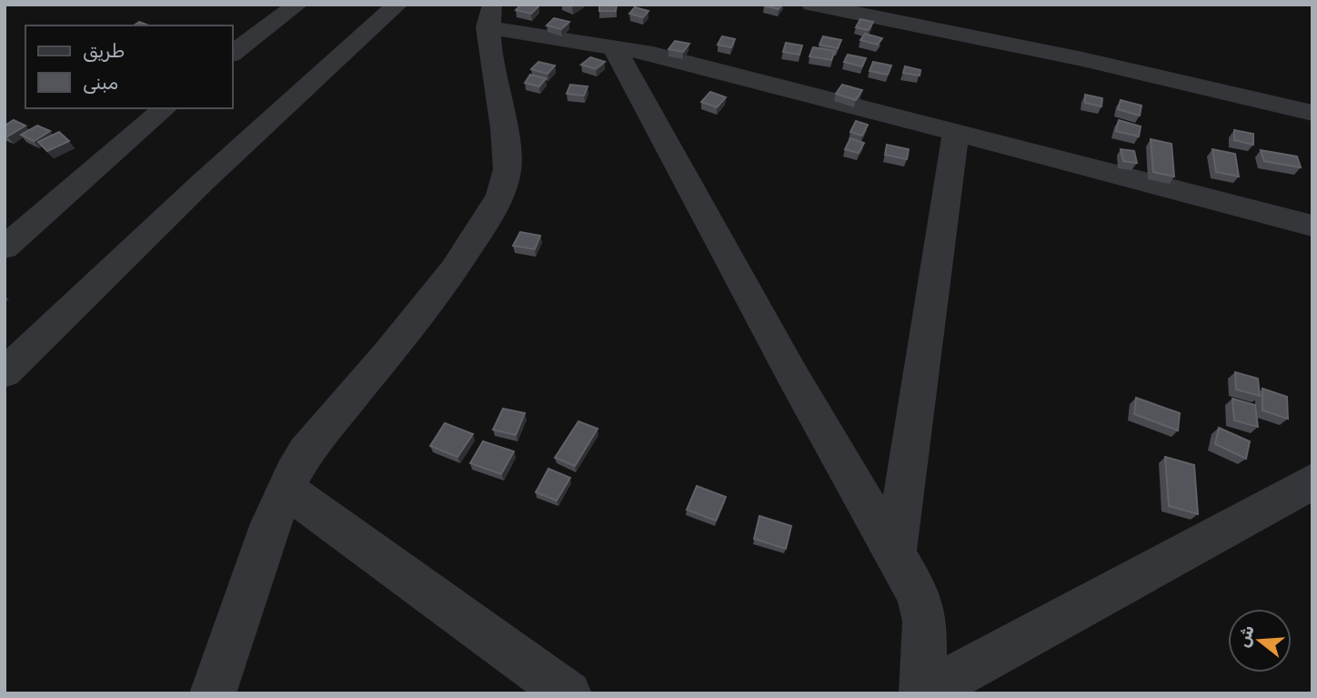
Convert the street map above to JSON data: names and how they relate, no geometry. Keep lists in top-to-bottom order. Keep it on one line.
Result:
{"legend":["طريق","مبنى"],"north":"left"}
